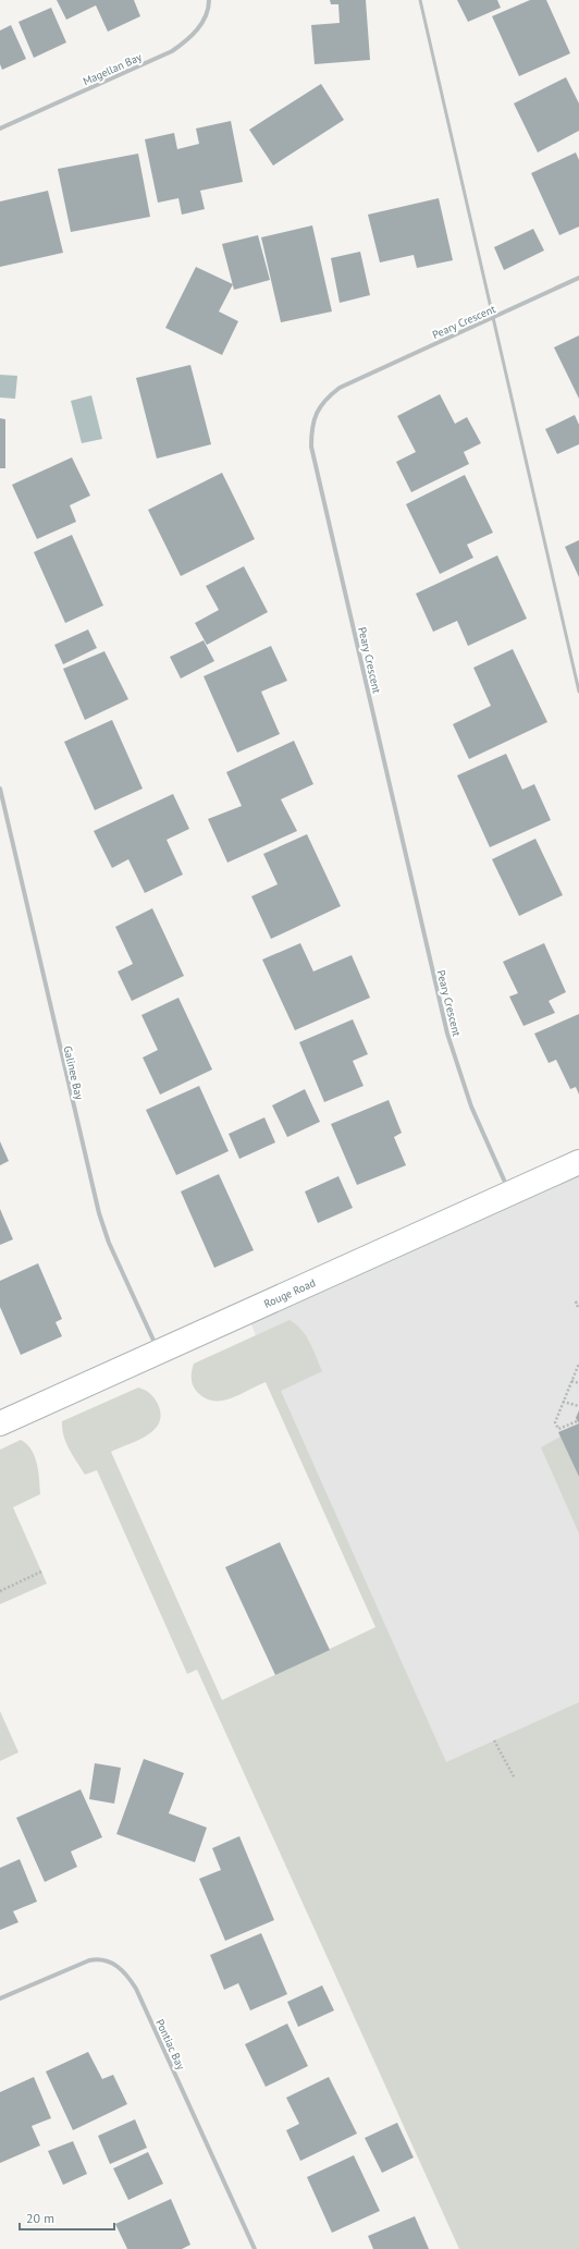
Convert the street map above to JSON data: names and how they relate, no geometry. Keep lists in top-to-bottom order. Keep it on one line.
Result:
{"streets":{"street":["Magellan Bay","Peary Crescent","Galinee Bay","Rouge Road","Pontiac Bay"]},"crossings":[["Peary Crescent","Rouge Road"],["Galinee Bay","Rouge Road"]],"scale_bar":"20 m"}
